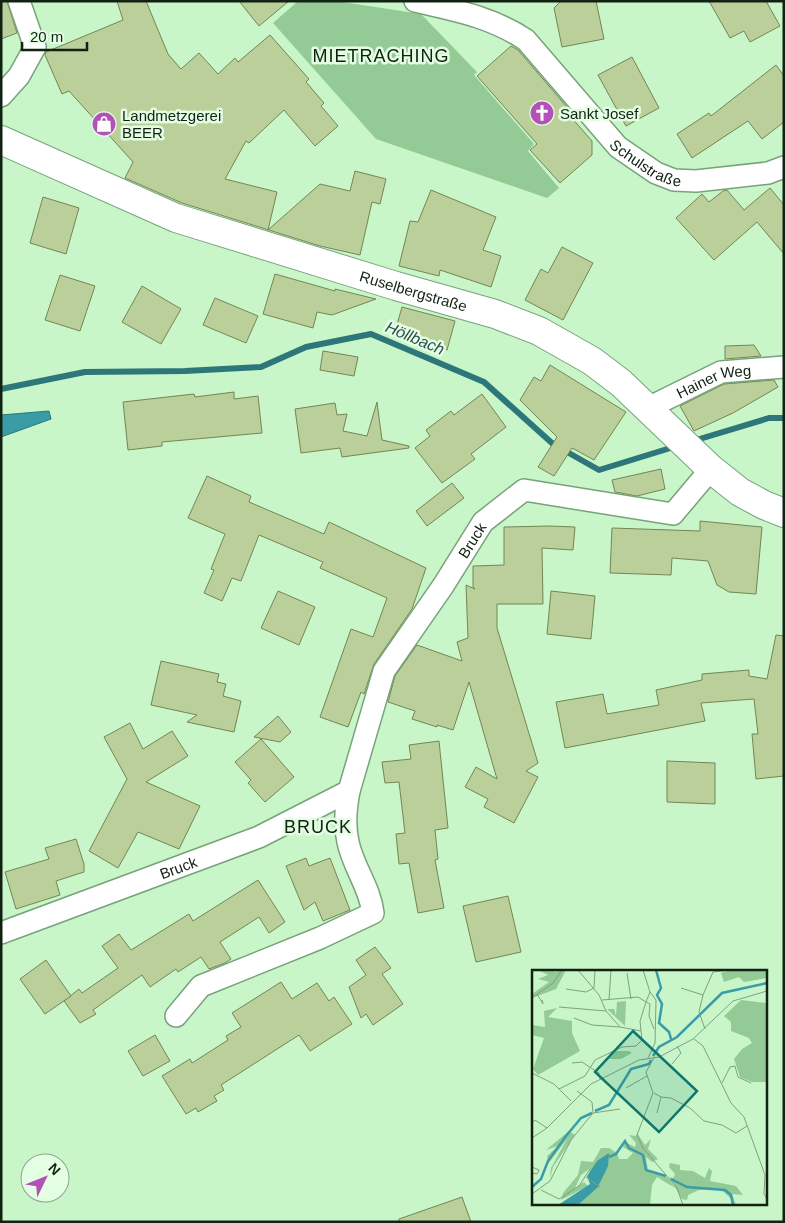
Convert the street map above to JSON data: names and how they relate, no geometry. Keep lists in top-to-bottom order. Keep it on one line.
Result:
{"streets":{"main road":["Ruselbergstraße"],"street":["Schulstraße","Hainer Weg","Bruck"]},"crossings":[["Ruselbergstraße","Hainer Weg"],["Ruselbergstraße","Bruck"]],"districts":["MIETRACHING","BRUCK"],"water":["Höllbach"],"places":{"church":["Sankt Josef"],"shop":["Landmetzgerei BEER"]},"scale_bar":"20 m","north":"top right"}
